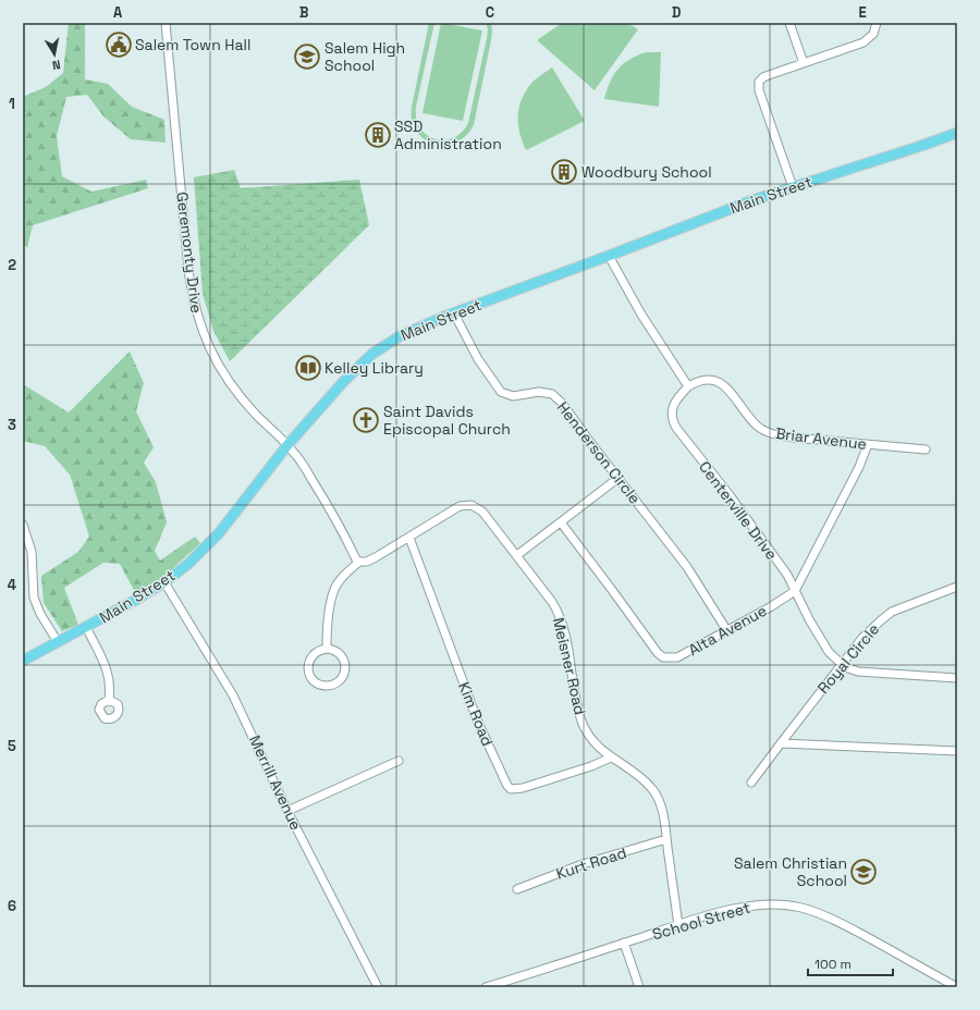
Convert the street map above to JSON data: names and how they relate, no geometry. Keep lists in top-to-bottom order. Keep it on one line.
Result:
{"streets":{"main road":["Main Street"],"street":["Geremonty Drive","Briar Avenue","Henderson Circle","Centerville Drive","Alta Avenue","Royal Circle","Meisner Road","Kim Road","Merrill Avenue","Kurt Road","School Street"]},"crossings":[["Main Street","Geremonty Drive"],["Main Street","Henderson Circle"],["Main Street","Merrill Avenue"],["Geremonty Drive","Meisner Road"],["Briar Avenue","Centerville Drive"],["Briar Avenue","Alta Avenue"],["Henderson Circle","Alta Avenue"],["Centerville Drive","Alta Avenue"],["Centerville Drive","Royal Circle"],["Meisner Road","Kim Road"],["Meisner Road","Kurt Road"],["Meisner Road","School Street"]],"places":{"public building":["Salem Town Hall"],"school or university":["Salem High School","Salem Christian School"],"building":["SSD Administration","Woodbury School"],"library":["Kelley Library"],"church":["Saint Davids Episcopal Church"]},"scale_bar":"100 m","north":"bottom","grid":{"columns":["A","B","C","D","E"],"rows":["1","2","3","4","5","6"]}}
